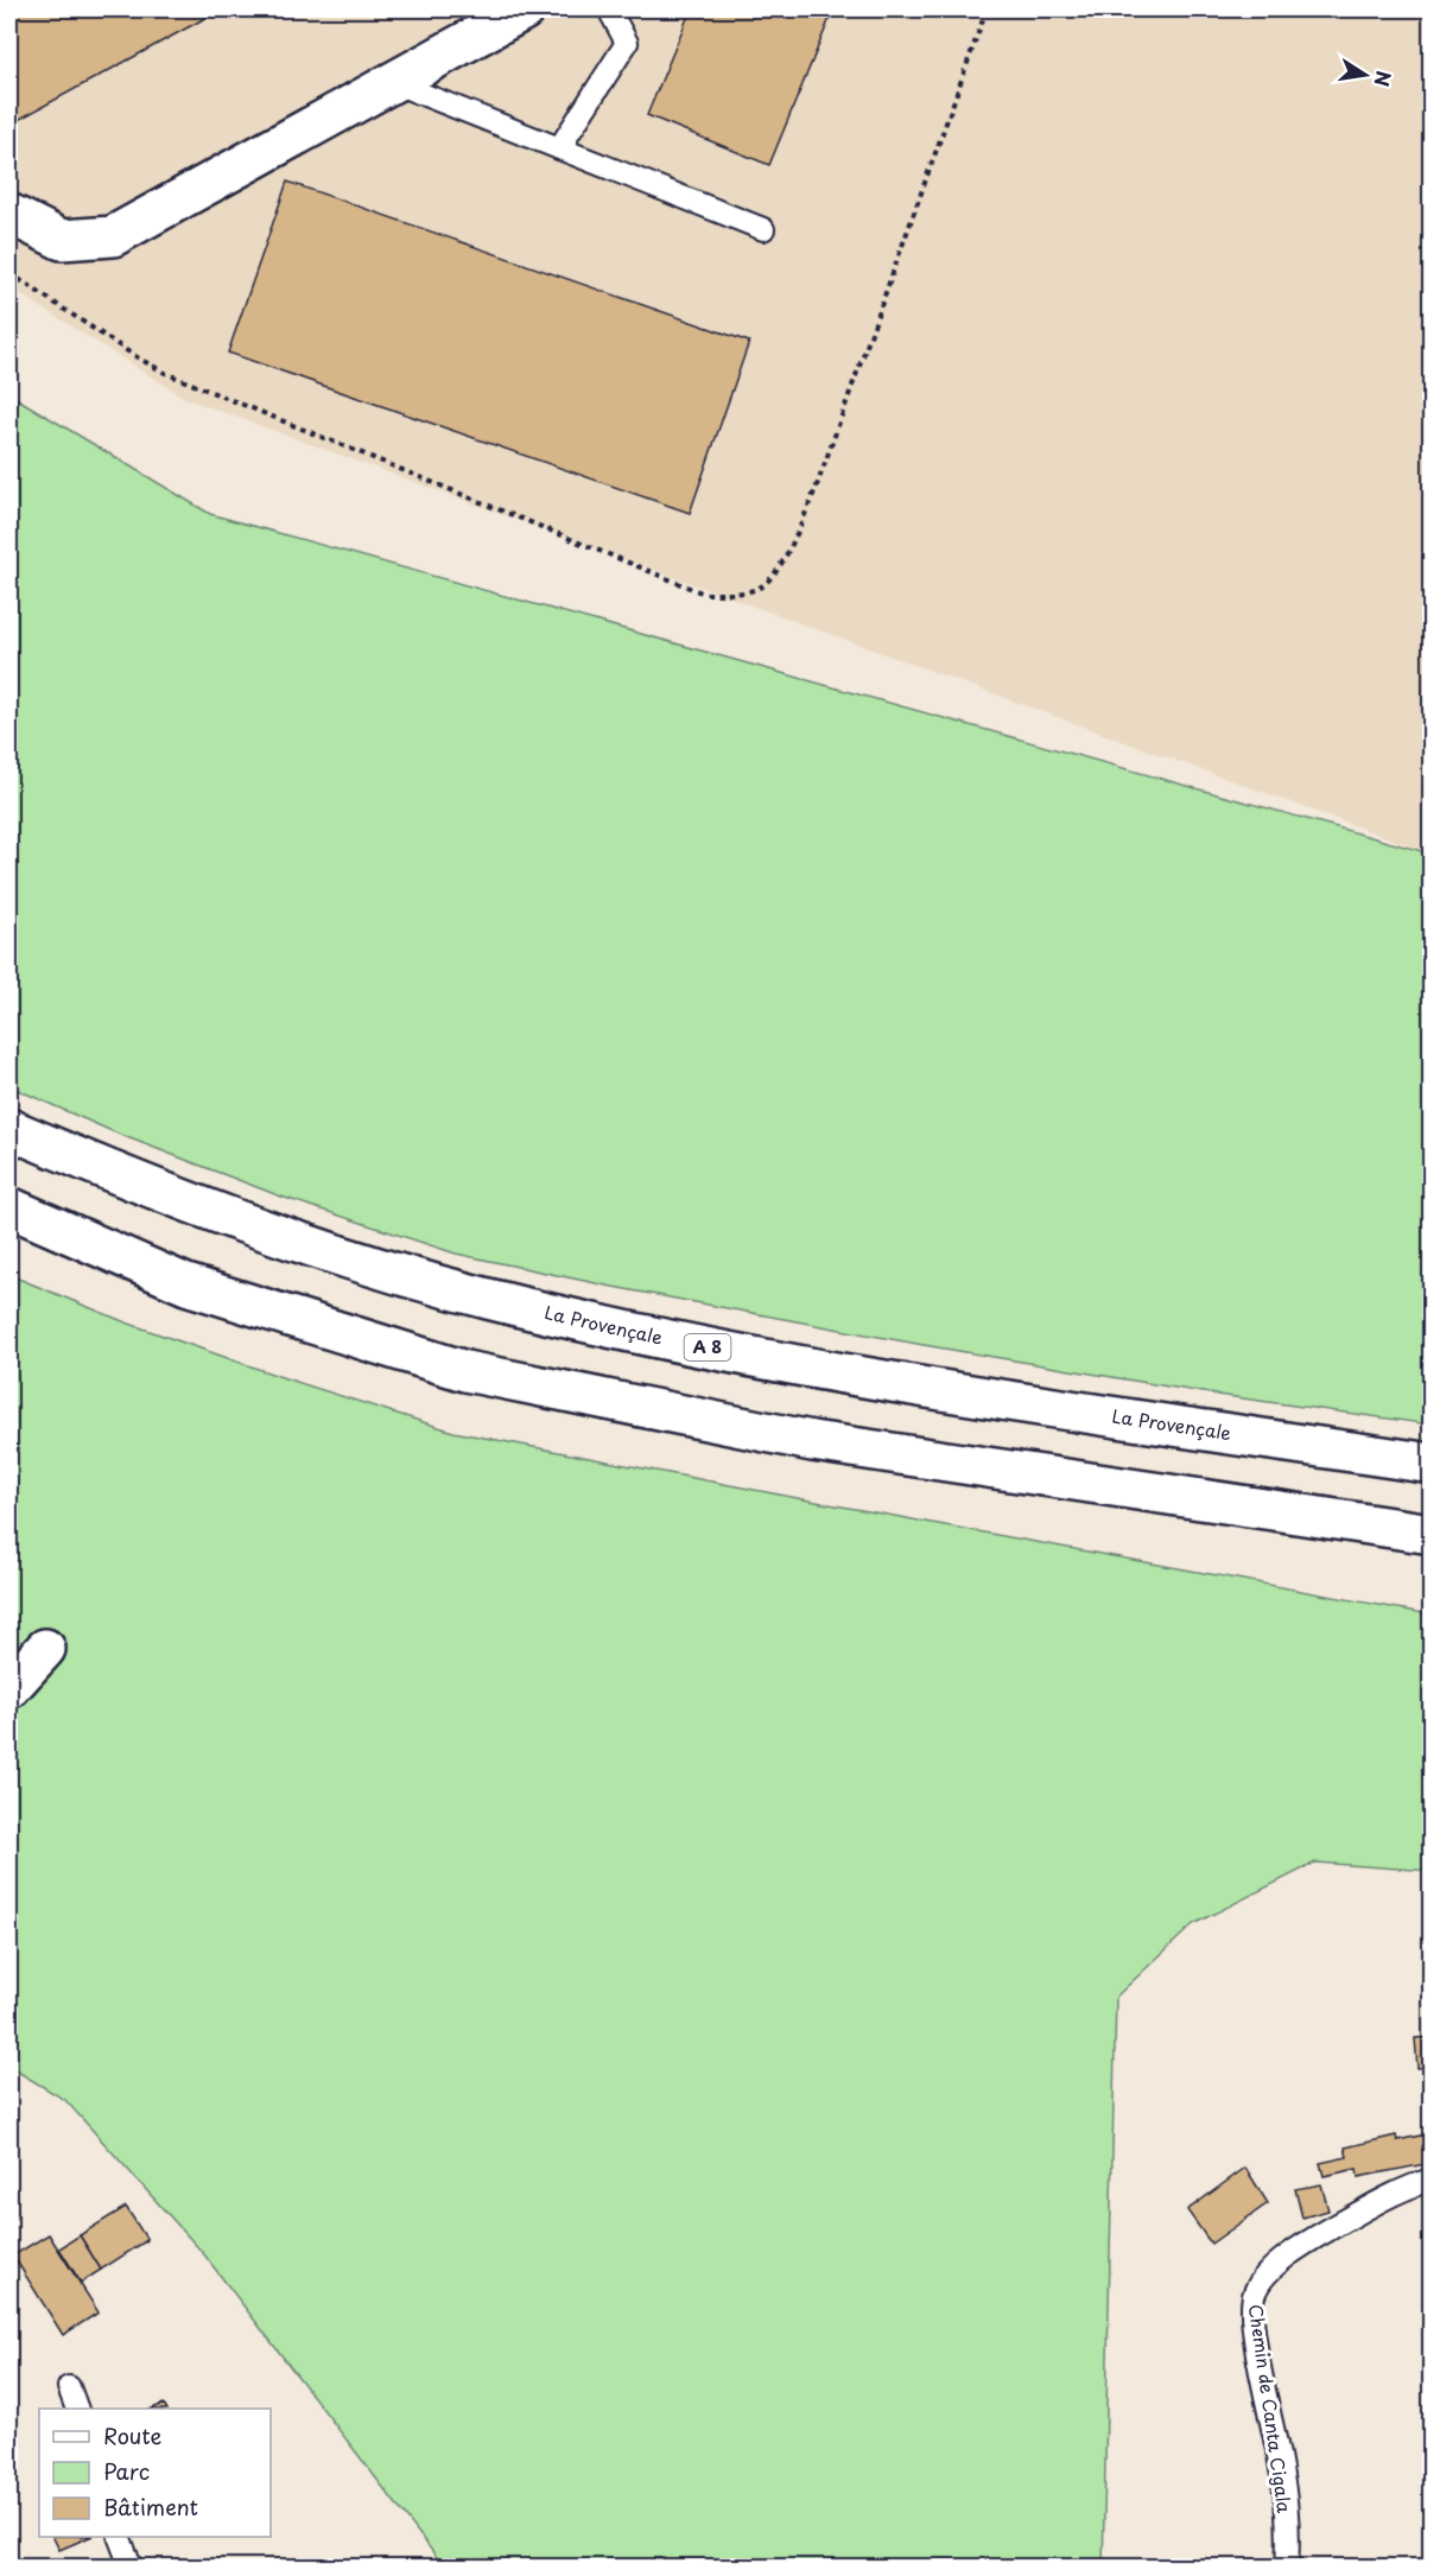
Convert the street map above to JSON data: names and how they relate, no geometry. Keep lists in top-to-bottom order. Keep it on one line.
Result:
{"streets":{"main road":["La Provençale","A 8"],"lane":["Chemin de Canta Cigala"]},"legend":["Route","Parc","Bâtiment"],"north":"right"}
